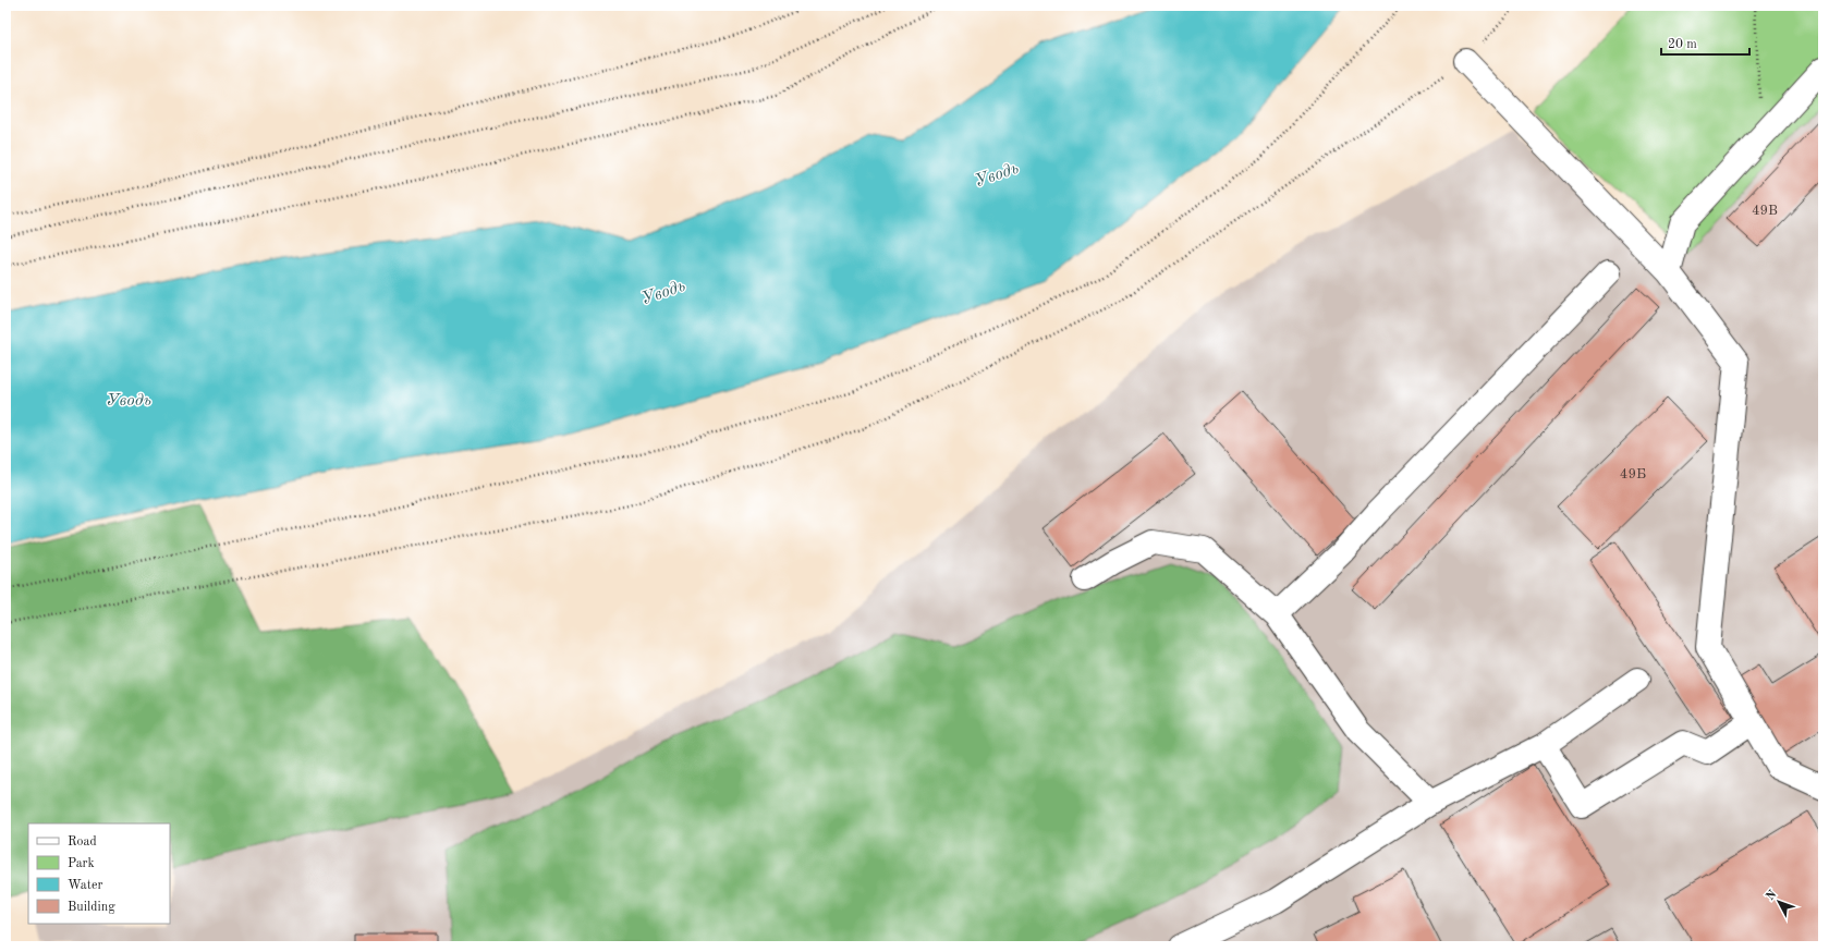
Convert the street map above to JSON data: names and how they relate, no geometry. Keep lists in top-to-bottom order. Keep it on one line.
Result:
{"water":["Уводь"],"house_numbers":["49В","49Б"],"legend":["Road","Park","Water","Building"],"scale_bar":"20 m","north":"top left"}
